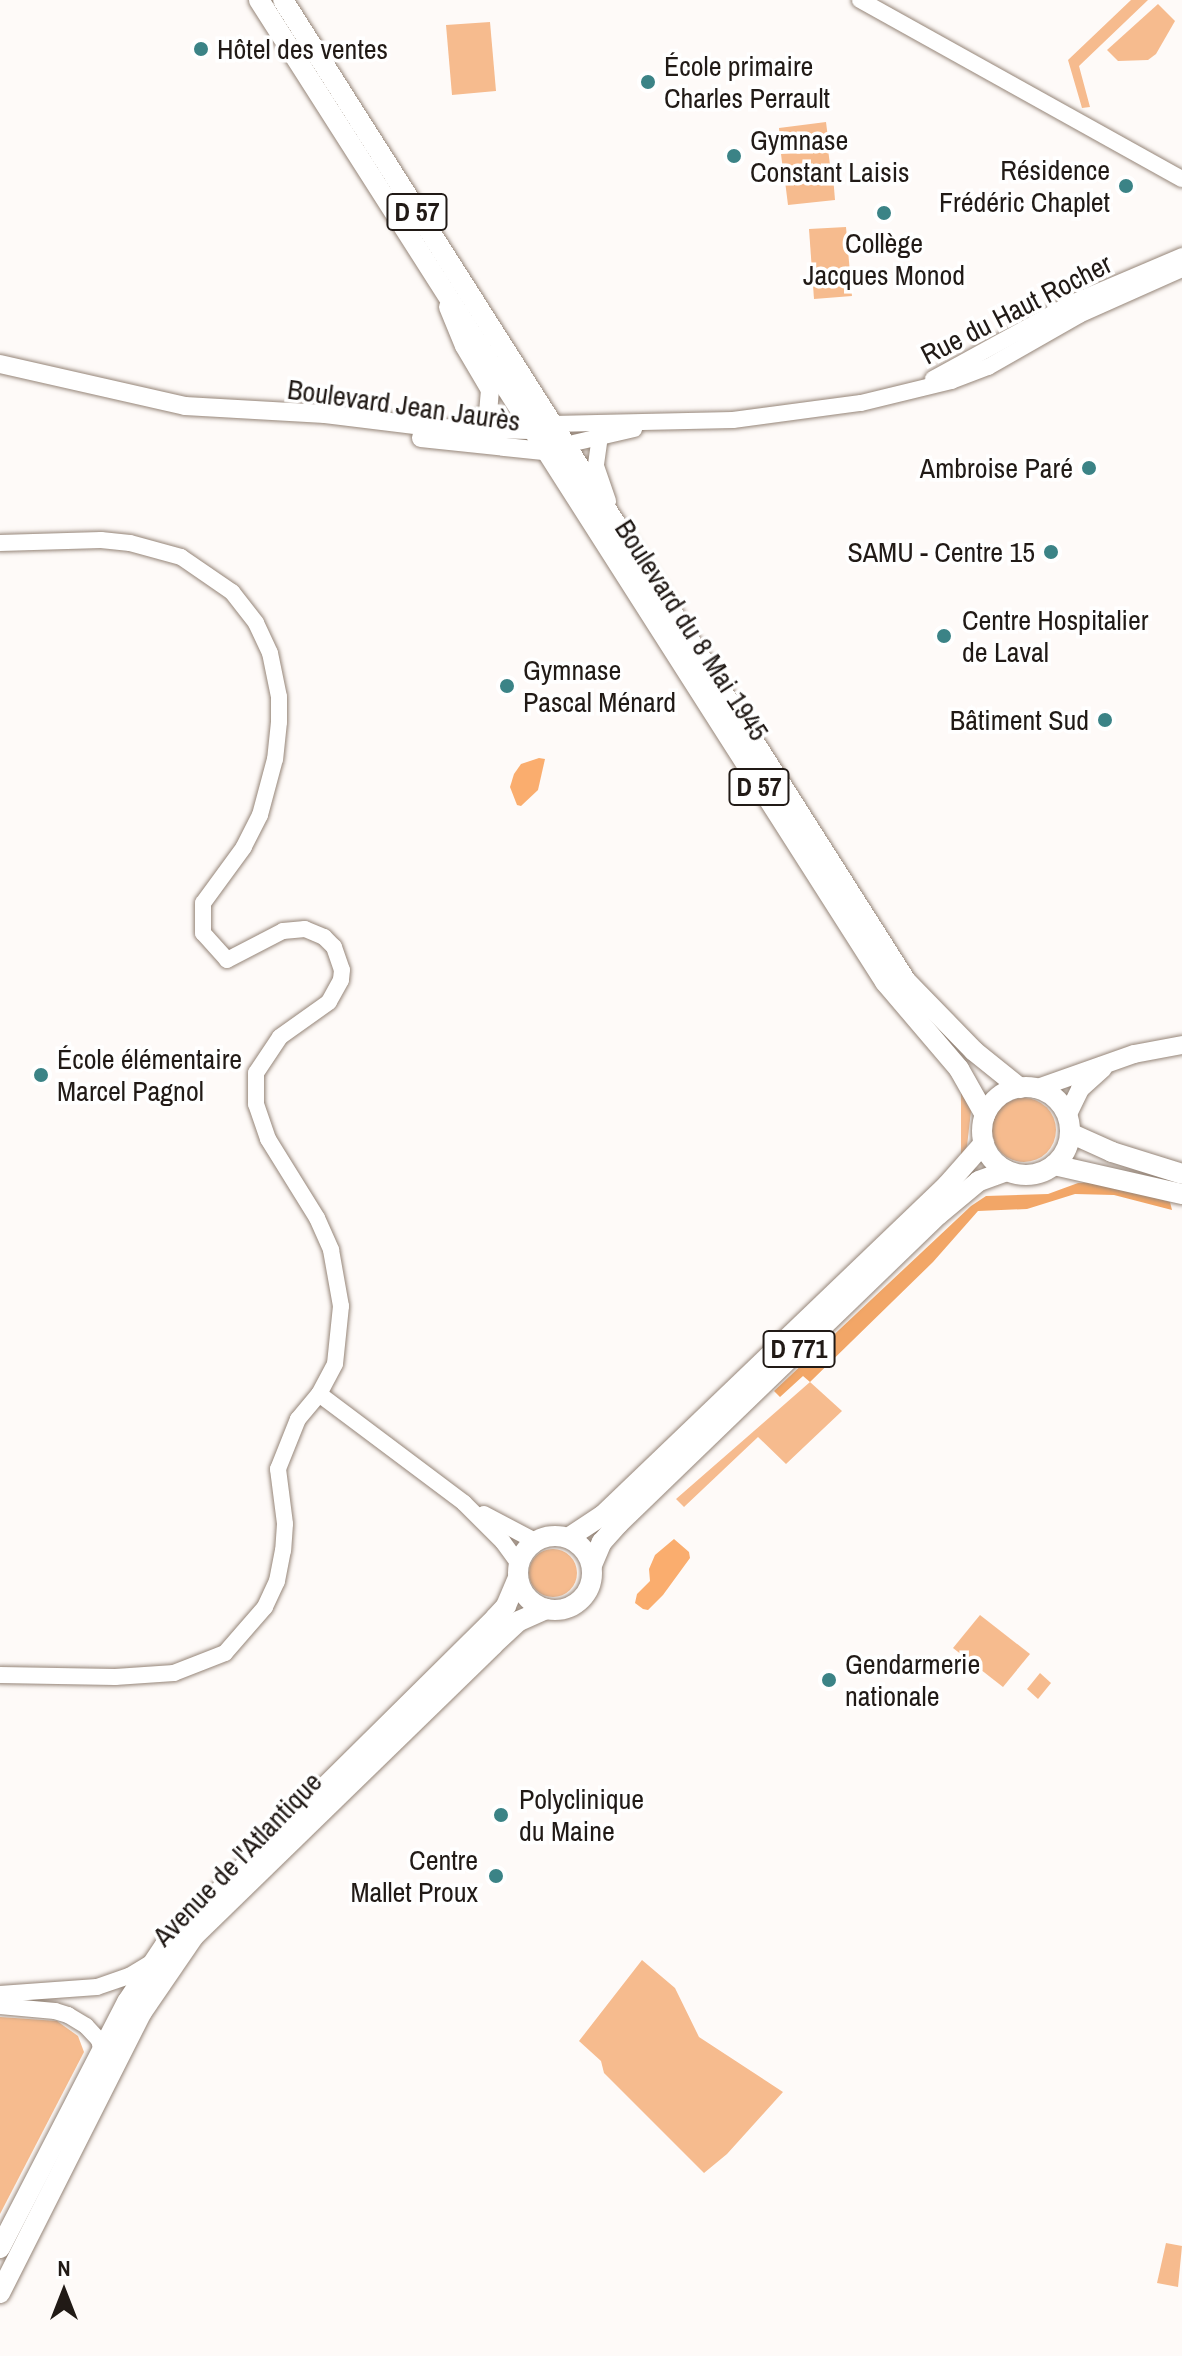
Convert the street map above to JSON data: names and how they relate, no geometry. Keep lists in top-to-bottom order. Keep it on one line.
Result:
{"streets":{"main road":["D 57","Boulevard Jean Jaurès","Boulevard du 8 Mai 1945","D 771","Avenue de l'Atlantique"],"street":["Rue du Haut Rocher"]},"crossings":[["Rue du Haut Rocher","Boulevard Jean Jaurès"],["Rue du Haut Rocher","Boulevard du 8 Mai 1945"],["Boulevard Jean Jaurès","Boulevard du 8 Mai 1945"],["Boulevard du 8 Mai 1945","D 771"],["D 771","Avenue de l'Atlantique"]],"places":["Hôtel des ventes","École primaire Charles Perrault","Gymnase Constant Laisis","Résidence Frédéric Chaplet","Collège Jacques Monod","Ambroise Paré","SAMU - Centre 15","Centre Hospitalier de Laval","Gymnase Pascal Ménard","Bâtiment Sud","École élémentaire Marcel Pagnol","Gendarmerie nationale","Polyclinique du Maine","Centre Mallet Proux"],"north":"top"}
